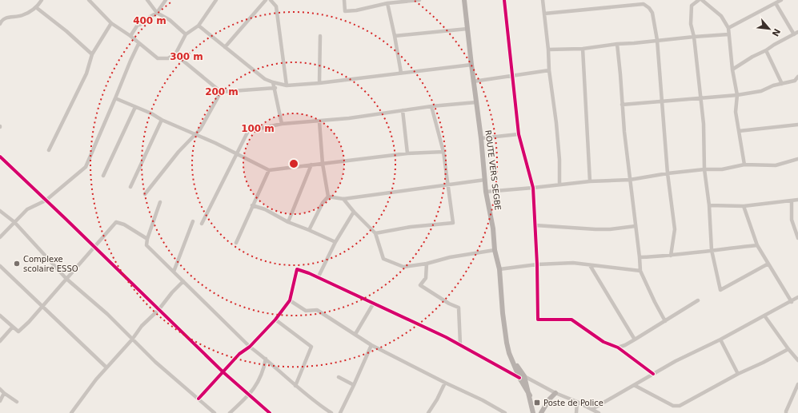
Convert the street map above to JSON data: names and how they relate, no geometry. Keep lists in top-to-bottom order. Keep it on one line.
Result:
{"streets":{"main road":["ROUTE VERS SEGBE"]},"places":{"other":["Complexe scolaire ESSO"],"transit":["Poste de Police"]},"north":"bottom right","rings":["400 m","300 m","200 m","100 m"]}
